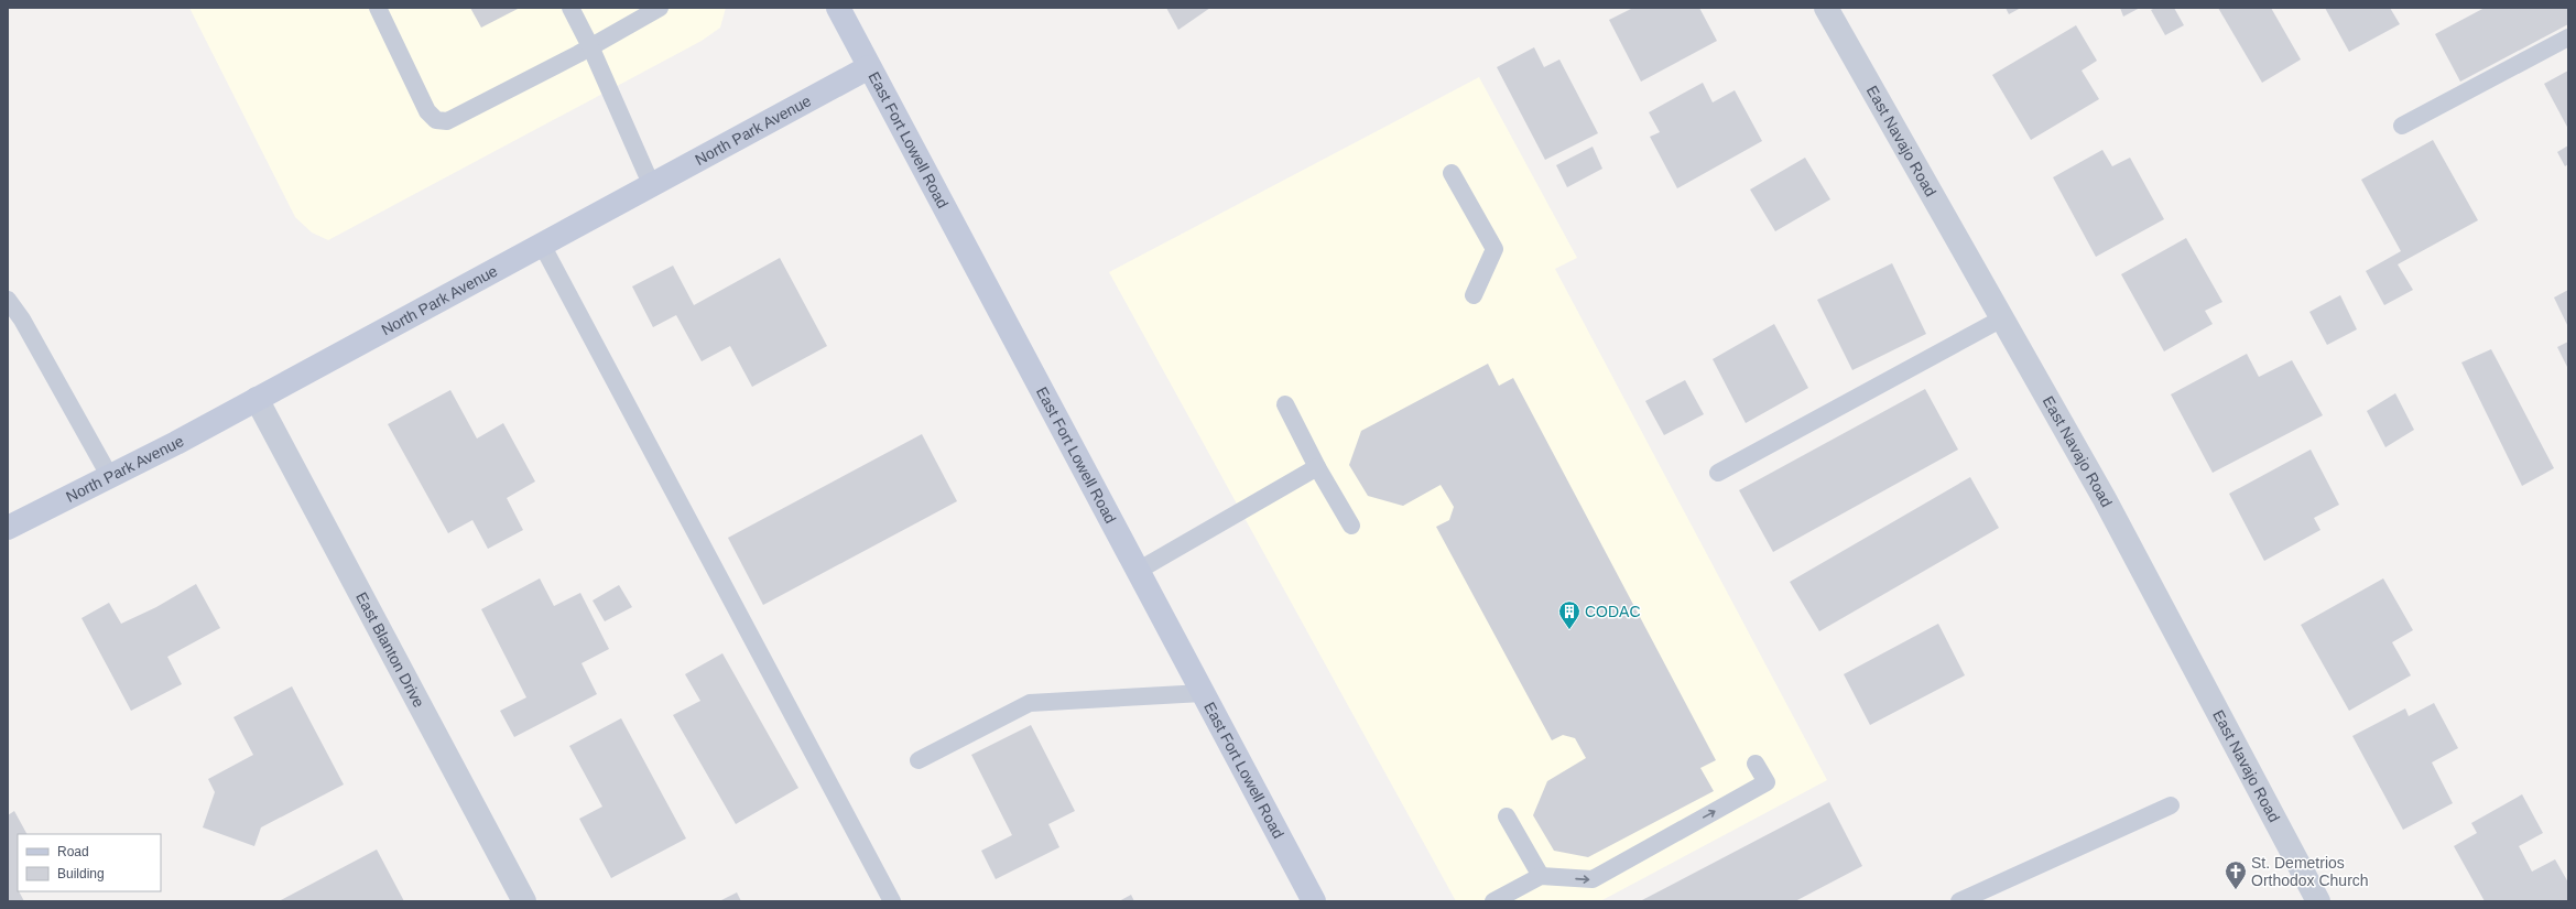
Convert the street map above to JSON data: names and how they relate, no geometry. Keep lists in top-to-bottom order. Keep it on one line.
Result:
{"streets":{"main road":["North Park Avenue","East Fort Lowell Road"],"street":["East Navajo Road","East Blanton Drive"]},"crossings":[["North Park Avenue","East Fort Lowell Road"],["North Park Avenue","East Blanton Drive"]],"places":{"building":["CODAC"],"church":["St. Demetrios Orthodox Church"]},"legend":["Road","Building"]}
